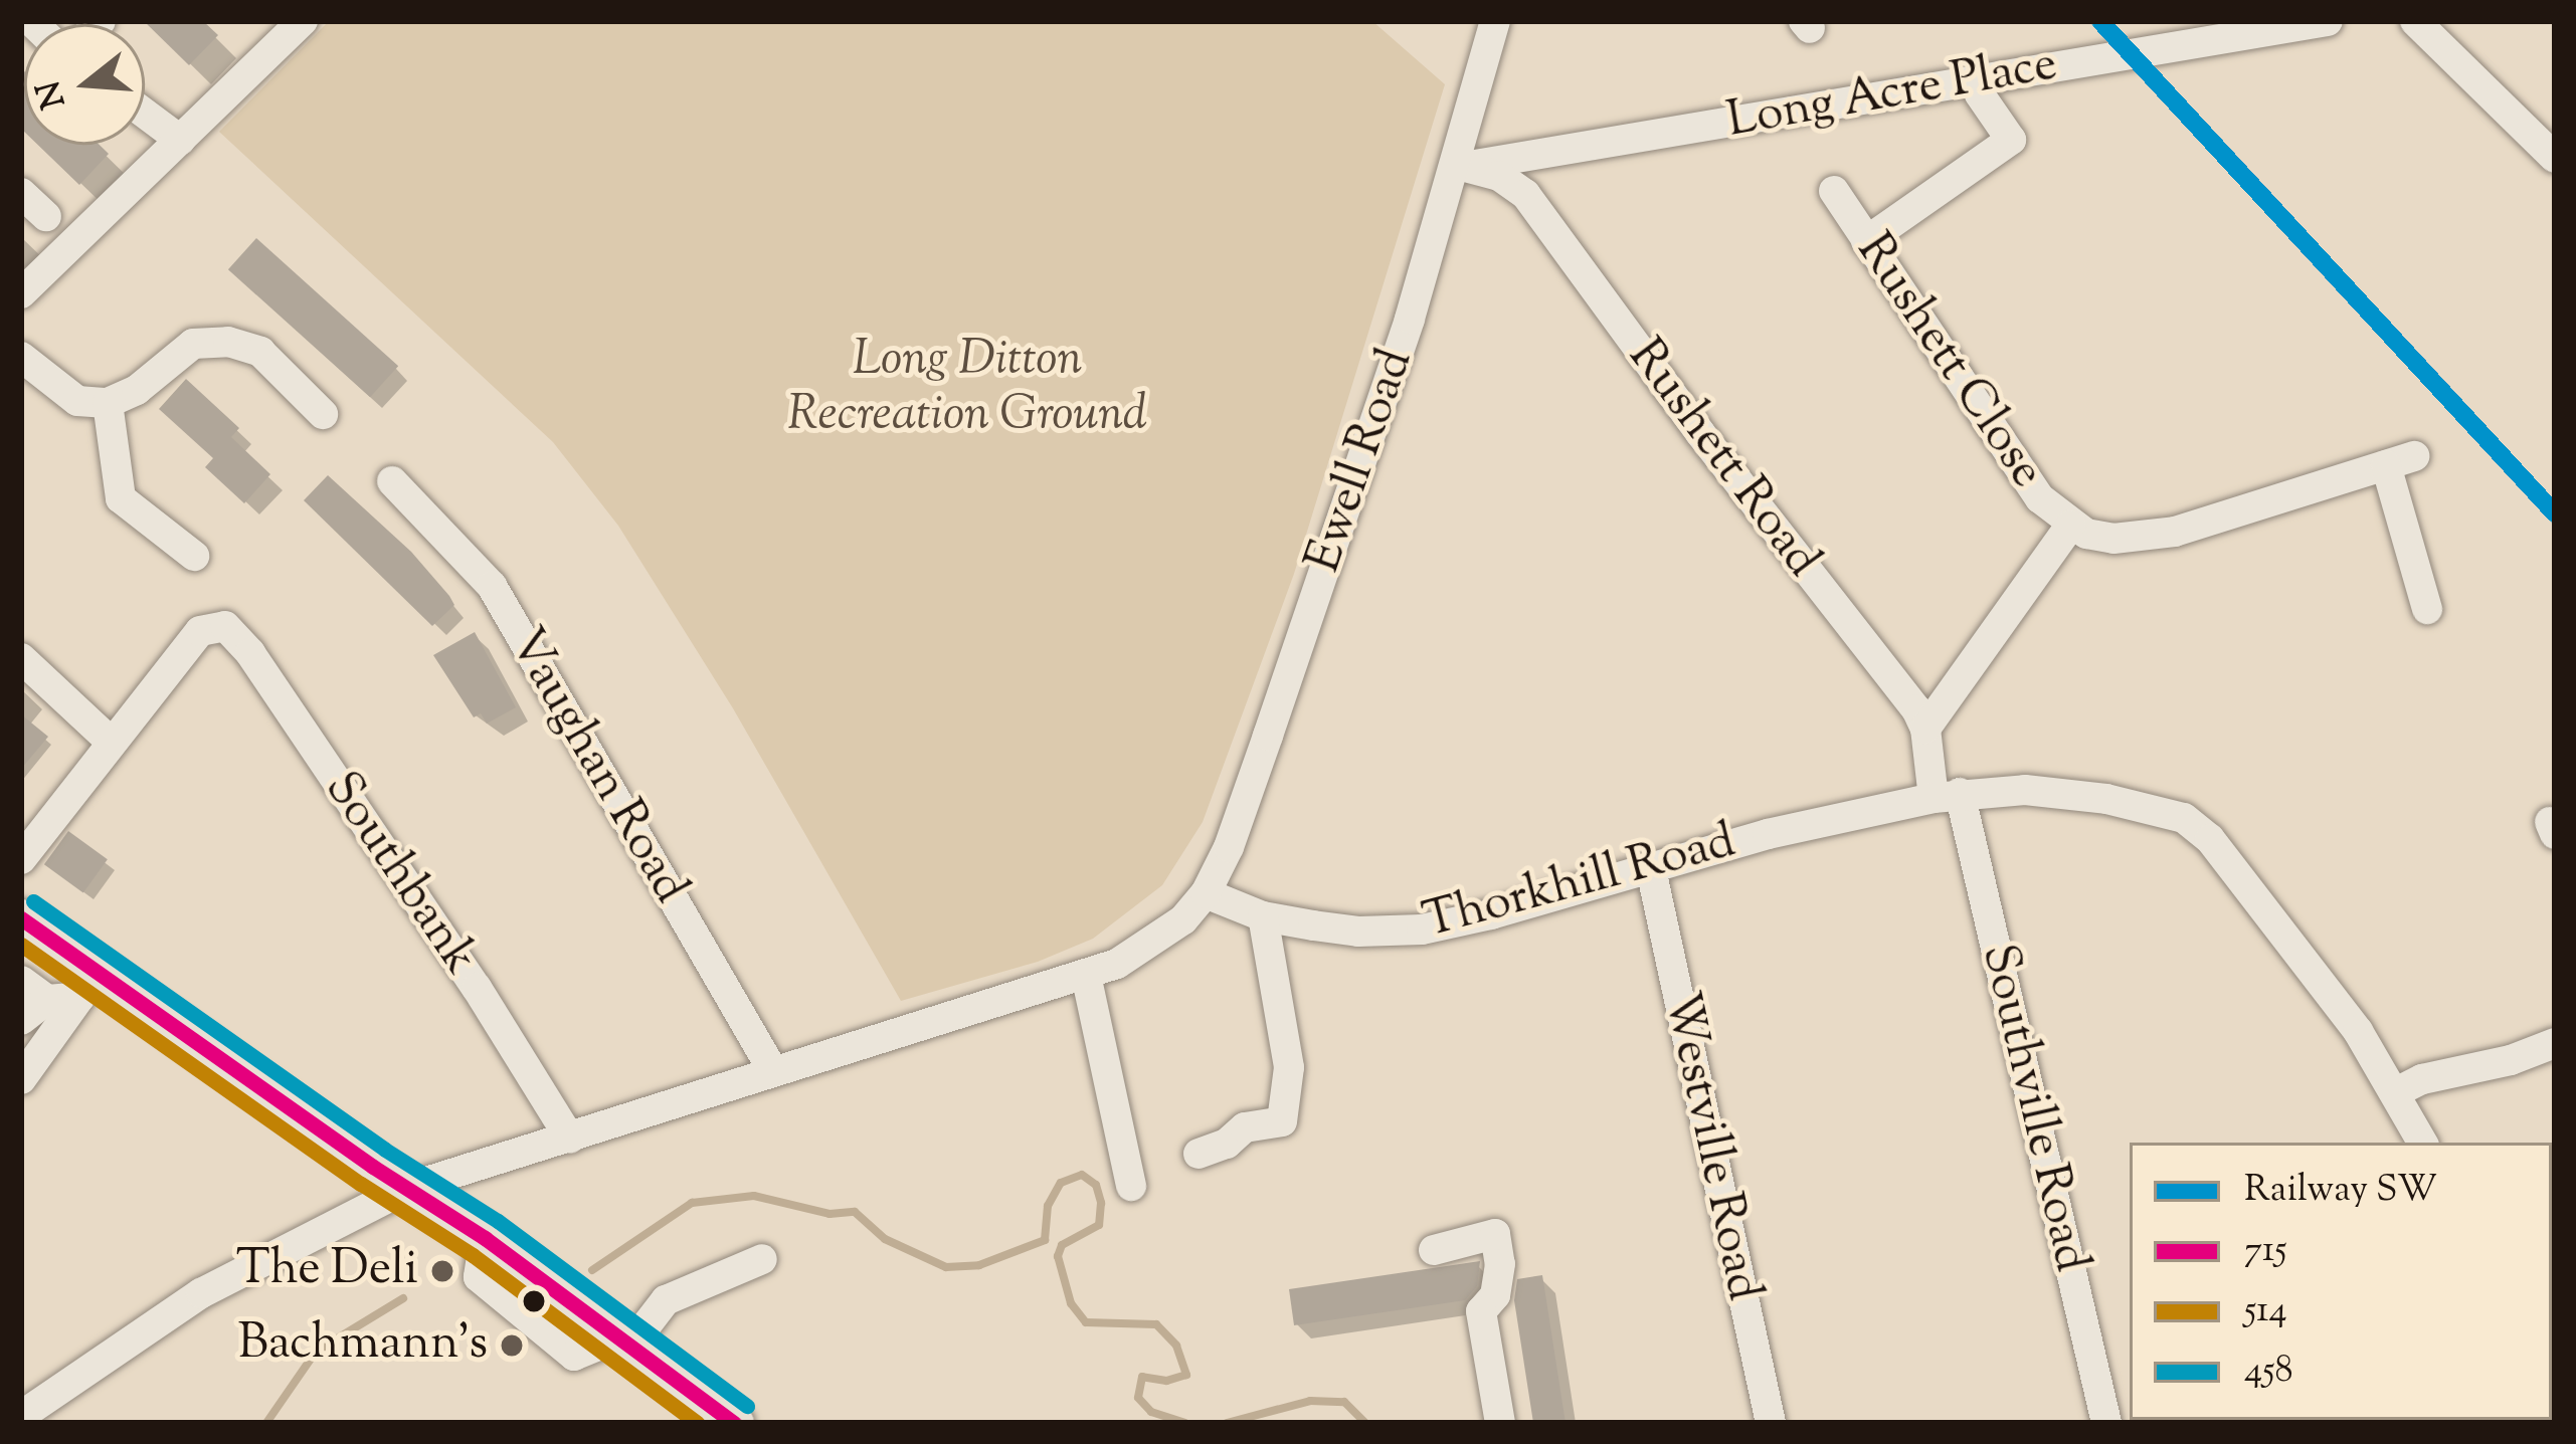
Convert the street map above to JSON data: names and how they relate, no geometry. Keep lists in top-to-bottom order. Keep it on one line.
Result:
{"streets":{"street":["Long Acre Place","Rushett Close","Rushett Road","Ewell Road","Vaughan Road","Southbank","Thorkhill Road","Southville Road","Westville Road"]},"crossings":[["Long Acre Place","Rushett Road"],["Long Acre Place","Ewell Road"],["Rushett Close","Rushett Road"],["Rushett Road","Ewell Road"],["Rushett Road","Thorkhill Road"],["Rushett Road","Southville Road"],["Ewell Road","Thorkhill Road"],["Thorkhill Road","Southville Road"],["Thorkhill Road","Westville Road"]],"parks":["Long Ditton Recreation Ground"],"places":["The Deli","Bachmann's"],"lines":["rail line SW","transit line 458","transit line 715","transit line 514"],"legend":["Railway SW","715","514","458"],"north":"left"}
